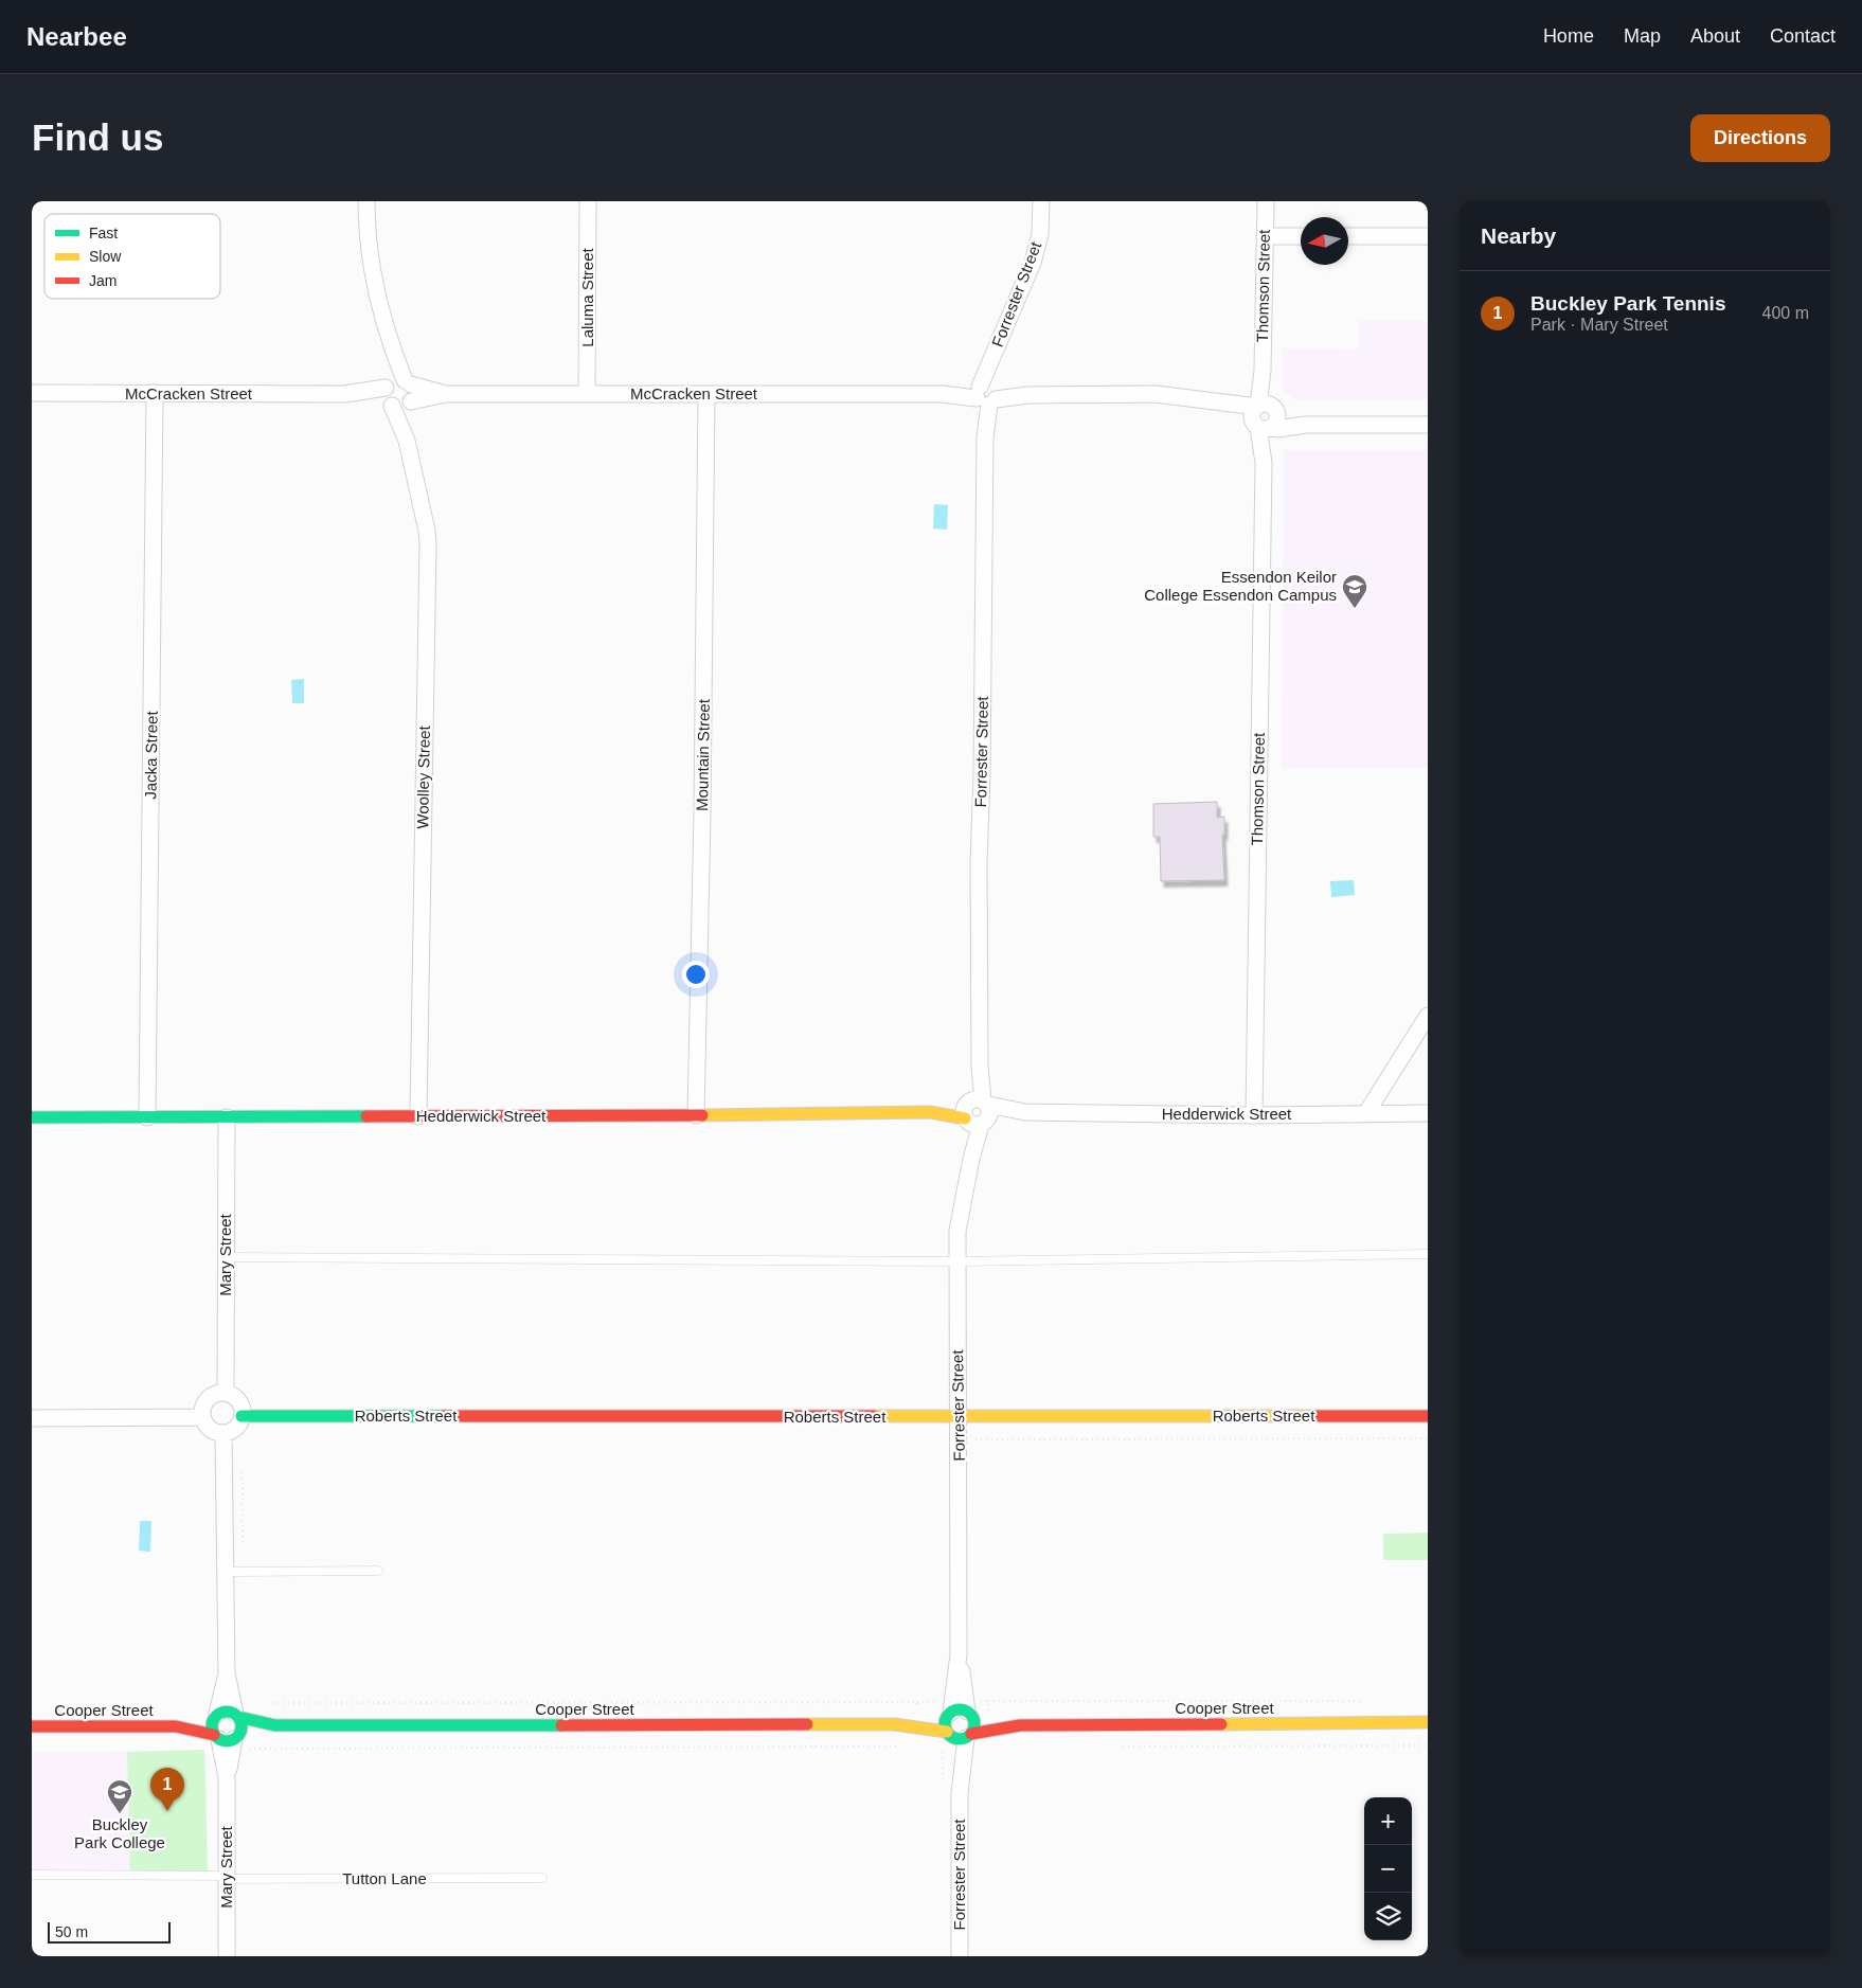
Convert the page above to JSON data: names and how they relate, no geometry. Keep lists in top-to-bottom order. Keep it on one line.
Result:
{"streets":{"street":["Thomson Street","Forrester Street","Laluma Street","McCracken Street","Jacka Street","Mountain Street","Woolley Street","Hedderwick Street","Mary Street","Roberts Street","Cooper Street"],"lane":["Tutton Lane"]},"crossings":[["Thomson Street","McCracken Street"],["Thomson Street","Hedderwick Street"],["Forrester Street","McCracken Street"],["Forrester Street","Hedderwick Street"],["Forrester Street","Roberts Street"],["Forrester Street","Cooper Street"],["Laluma Street","McCracken Street"],["McCracken Street","Jacka Street"],["McCracken Street","Mountain Street"],["McCracken Street","Woolley Street"],["Jacka Street","Hedderwick Street"],["Mountain Street","Hedderwick Street"],["Woolley Street","Hedderwick Street"],["Hedderwick Street","Mary Street"],["Mary Street","Roberts Street"],["Mary Street","Cooper Street"],["Mary Street","Tutton Lane"]],"places":{"school or university":["Essendon Keilor College Essendon Campus","Buckley Park College"]},"legend":["Fast","Slow","Jam"],"scale_bar":"50 m","north":"left","page":{"header":"Nearbee","nav":["Home","Map","About","Contact"],"buttons":"Directions","title":"Find us","heading":"Nearby","list":[{"mark":"1","name":"Buckley Park Tennis","note":"Park · Mary Street","value":"400 m"}],"pins":"1","map_buttons":["+","−"],"scale":"50 m"}}
